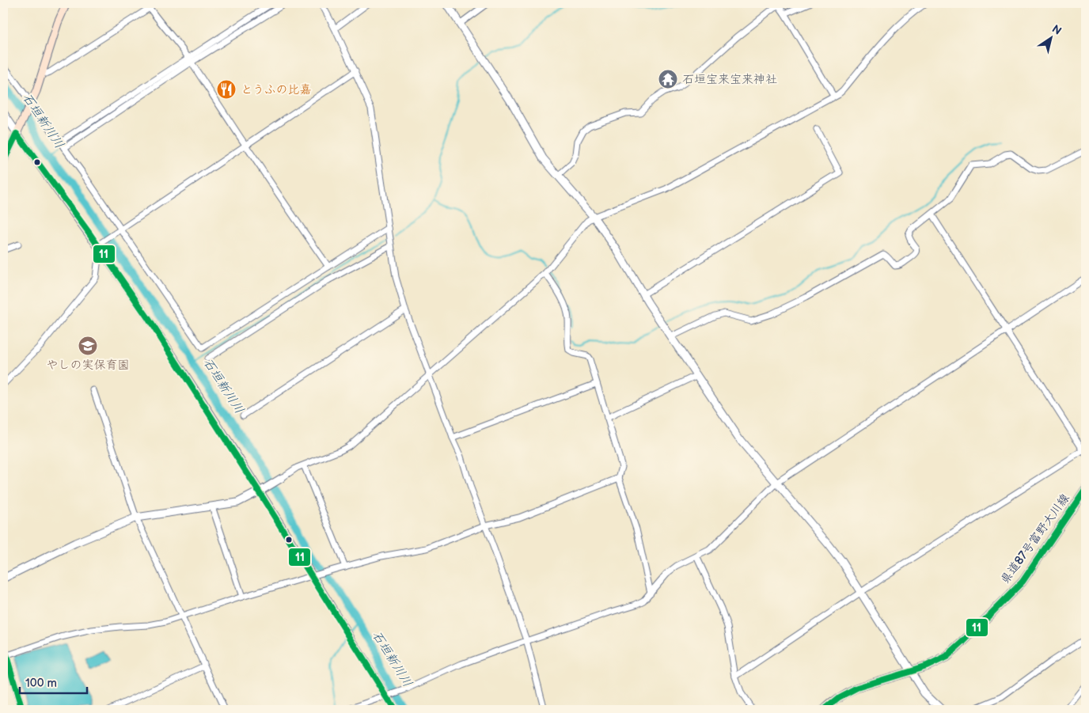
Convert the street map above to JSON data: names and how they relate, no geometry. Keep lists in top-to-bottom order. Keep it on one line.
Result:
{"streets":{"main road":["県道87号富野大川線"]},"water":["石垣新川川"],"places":{"temple":["石垣宝来宝来神社"],"restaurant":["とうふの比嘉"],"school or university":["やしの実保育園"]},"lines":["transit line 11"],"scale_bar":"100 m","north":"top right"}
